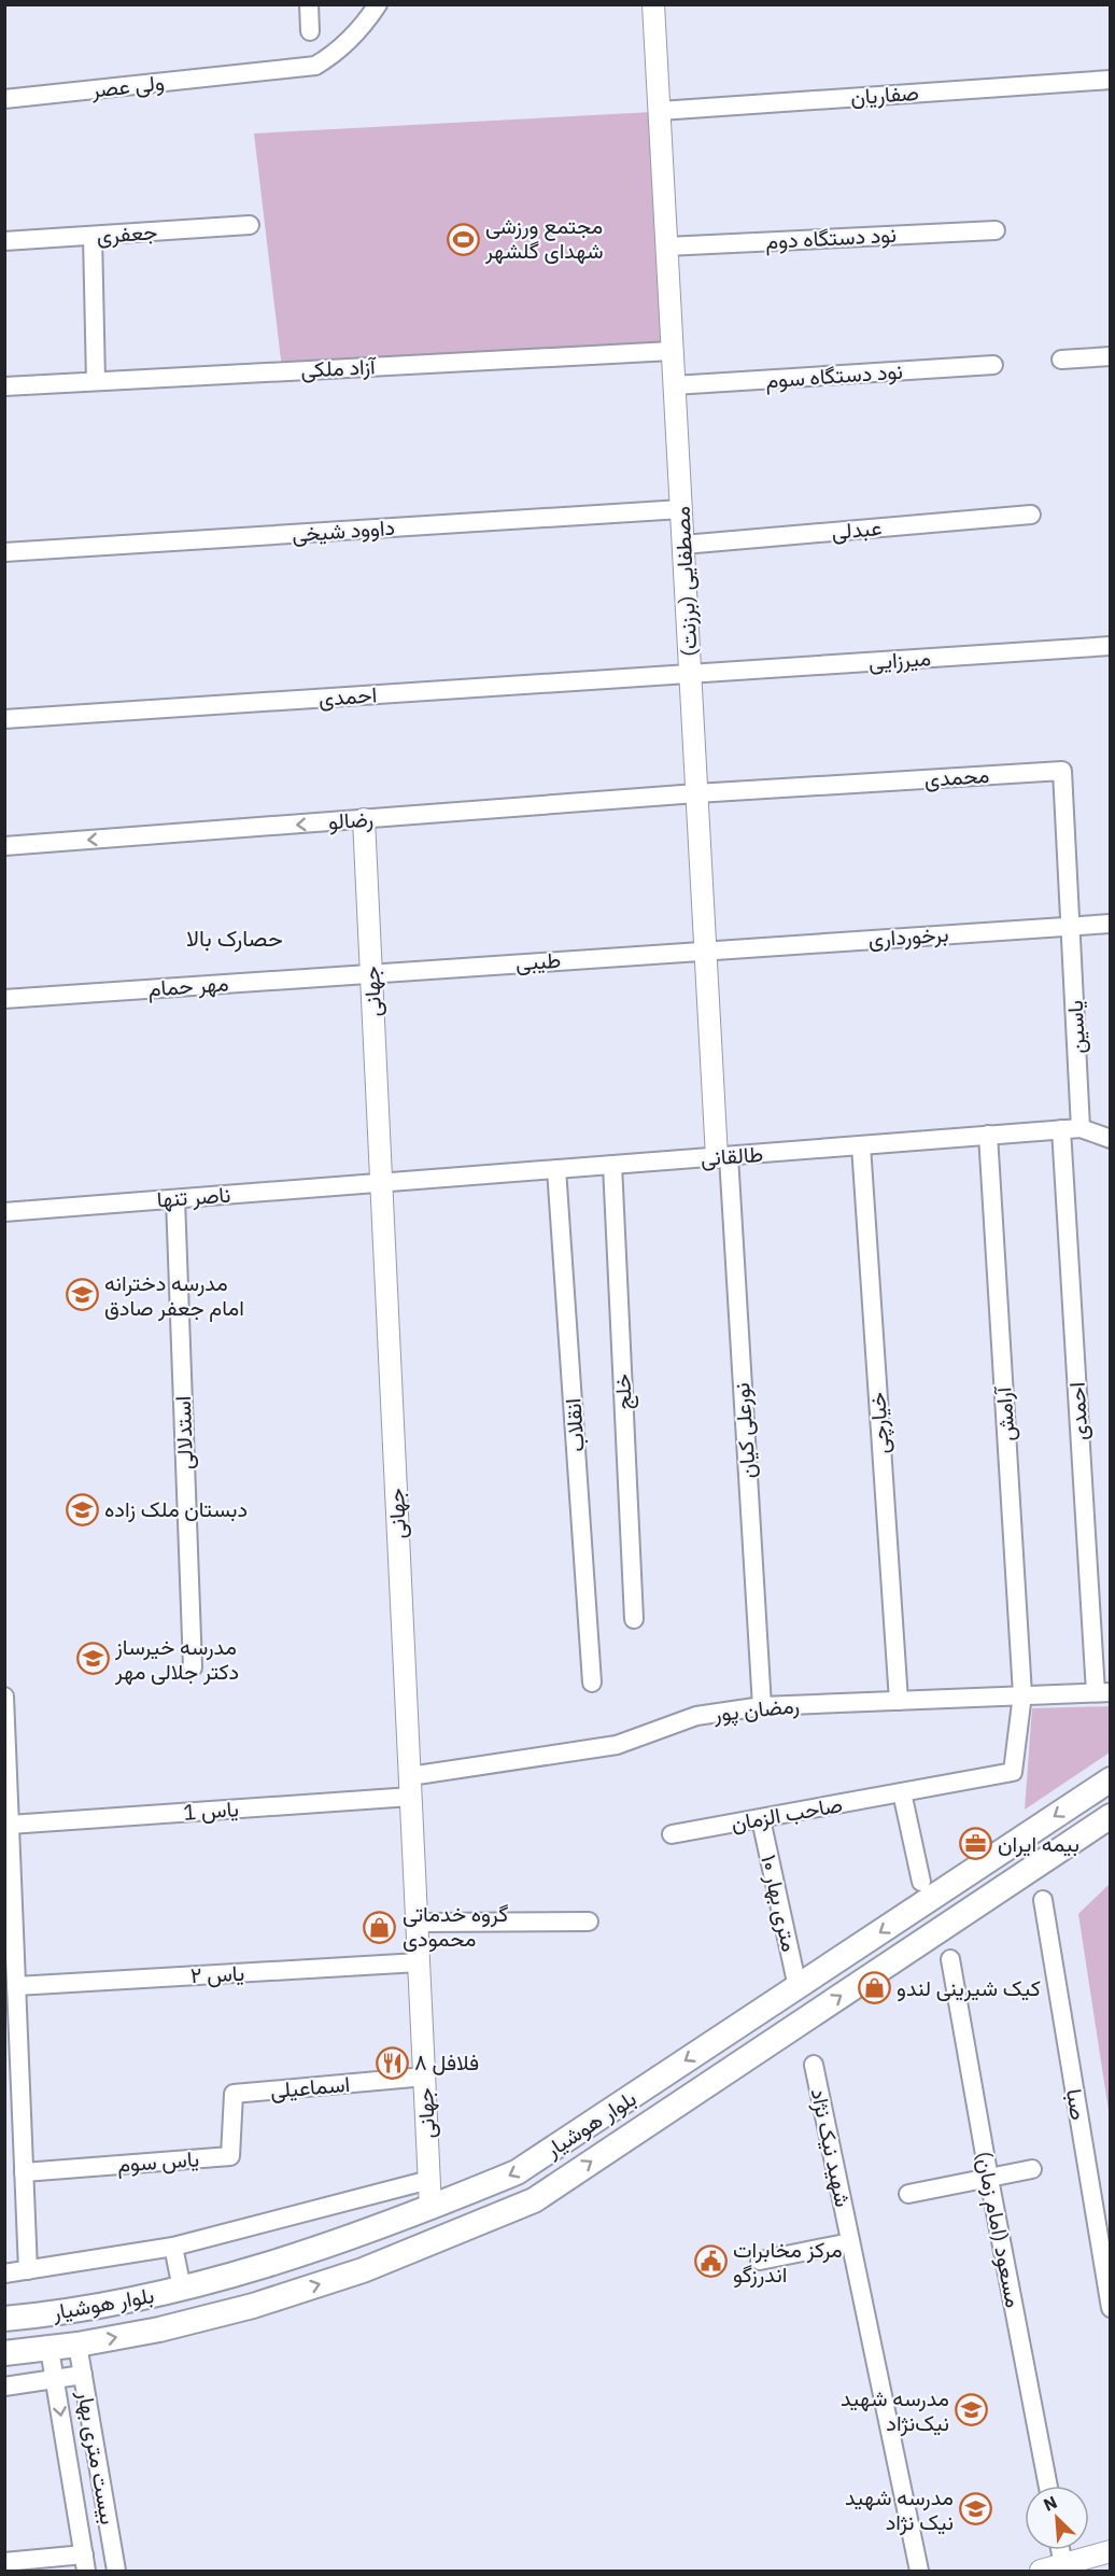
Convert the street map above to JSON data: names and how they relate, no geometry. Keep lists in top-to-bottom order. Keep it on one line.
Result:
{"streets":{"main road":["بلوار هوشیار"],"street":["ولی عصر","صفاریان","جعفری","نود دستگاه دوم","آزاد ملکی","نود دستگاه سوم","عبدلی","داوود شیخی","مصطفایی (برزنت)","میرزایی","احمدی","محمدی","رضالو","برخورداری","طیبی","مهر حمام","جهانی","یاسین","طالقانی","ناصر تنها","خلج","آرامش","خیارچی","انقلاب","نورعلی کیان","استدلالی","رمضان پور","یاس 1","صاحب الزمان","۱۰ متری بهار","یاس ۲","اسماعیلی","صبا","شهید نیک نژاد","یاس سوم","مسعود (امام زمان)","بیست متری بهار"]},"crossings":[["صفاریان","مصطفایی (برزنت)"],["نود دستگاه دوم","مصطفایی (برزنت)"],["آزاد ملکی","مصطفایی (برزنت)"],["نود دستگاه سوم","مصطفایی (برزنت)"],["عبدلی","مصطفایی (برزنت)"],["داوود شیخی","مصطفایی (برزنت)"],["مصطفایی (برزنت)","میرزایی"],["مصطفایی (برزنت)","احمدی"],["مصطفایی (برزنت)","محمدی"],["مصطفایی (برزنت)","رضالو"],["مصطفایی (برزنت)","برخورداری"],["مصطفایی (برزنت)","طیبی"],["مصطفایی (برزنت)","طالقانی"],["مصطفایی (برزنت)","نورعلی کیان"],["میرزایی","احمدی"],["احمدی","طالقانی"],["احمدی","رمضان پور"],["محمدی","رضالو"],["محمدی","برخورداری"],["محمدی","یاسین"],["رضالو","جهانی"],["برخورداری","طیبی"],["برخورداری","یاسین"],["طیبی","مهر حمام"],["طیبی","جهانی"],["مهر حمام","جهانی"],["جهانی","طالقانی"],["جهانی","ناصر تنها"],["جهانی","رمضان پور"],["جهانی","یاس 1"],["جهانی","یاس ۲"],["جهانی","اسماعیلی"],["جهانی","بلوار هوشیار"],["یاسین","طالقانی"],["طالقانی","ناصر تنها"],["طالقانی","خلج"],["طالقانی","آرامش"],["طالقانی","خیارچی"],["طالقانی","انقلاب"],["طالقانی","نورعلی کیان"],["ناصر تنها","استدلالی"],["آرامش","رمضان پور"],["آرامش","صاحب الزمان"],["خیارچی","رمضان پور"],["نورعلی کیان","رمضان پور"],["رمضان پور","یاس 1"],["رمضان پور","صاحب الزمان"],["صاحب الزمان","۱۰ متری بهار"],["۱۰ متری بهار","بلوار هوشیار"],["اسماعیلی","یاس سوم"],["بلوار هوشیار","بیست متری بهار"]],"one_way":["رضالو"],"districts":["حصارک بالا"],"places":{"sports":["مجتمع ورزشی شهدای گلشهر"],"school or university":["مدرسه دخترانه امام جعفر صادق","دبستان ملک زاده","مدرسه خیرساز دکتر جلالی مهر","مدرسه شهید نیک‌نژاد","مدرسه شهید نیک نژاد"],"office":["بیمه ایران"],"shop":["گروه خدماتی محمودی","کیک شیرینی لندو"],"restaurant":["فلافل ۸"],"public building":["مرکز مخابرات اندرزگو"]},"north":"top left"}
